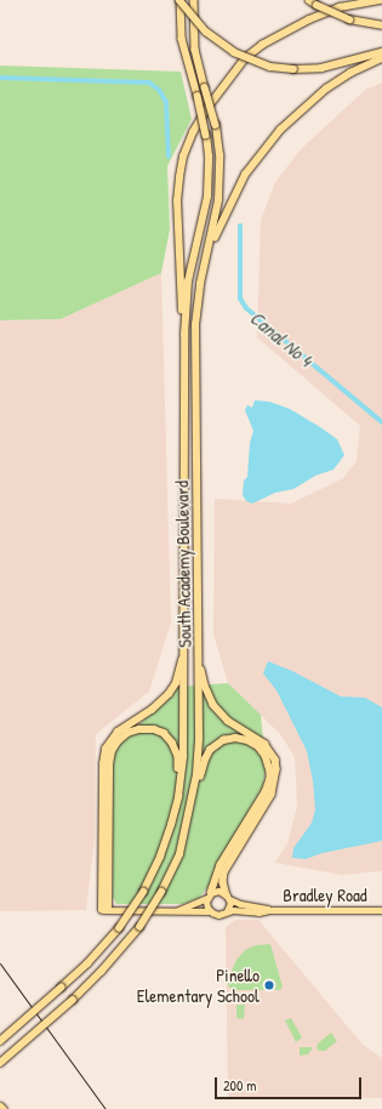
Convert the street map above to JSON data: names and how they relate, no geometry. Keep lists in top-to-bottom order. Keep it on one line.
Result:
{"streets":{"highway":["South Academy Boulevard"],"main road":["Bradley Road"]},"water":["Canal No 4"],"places":["Pinello Elementary School"],"scale_bar":"200 m"}
